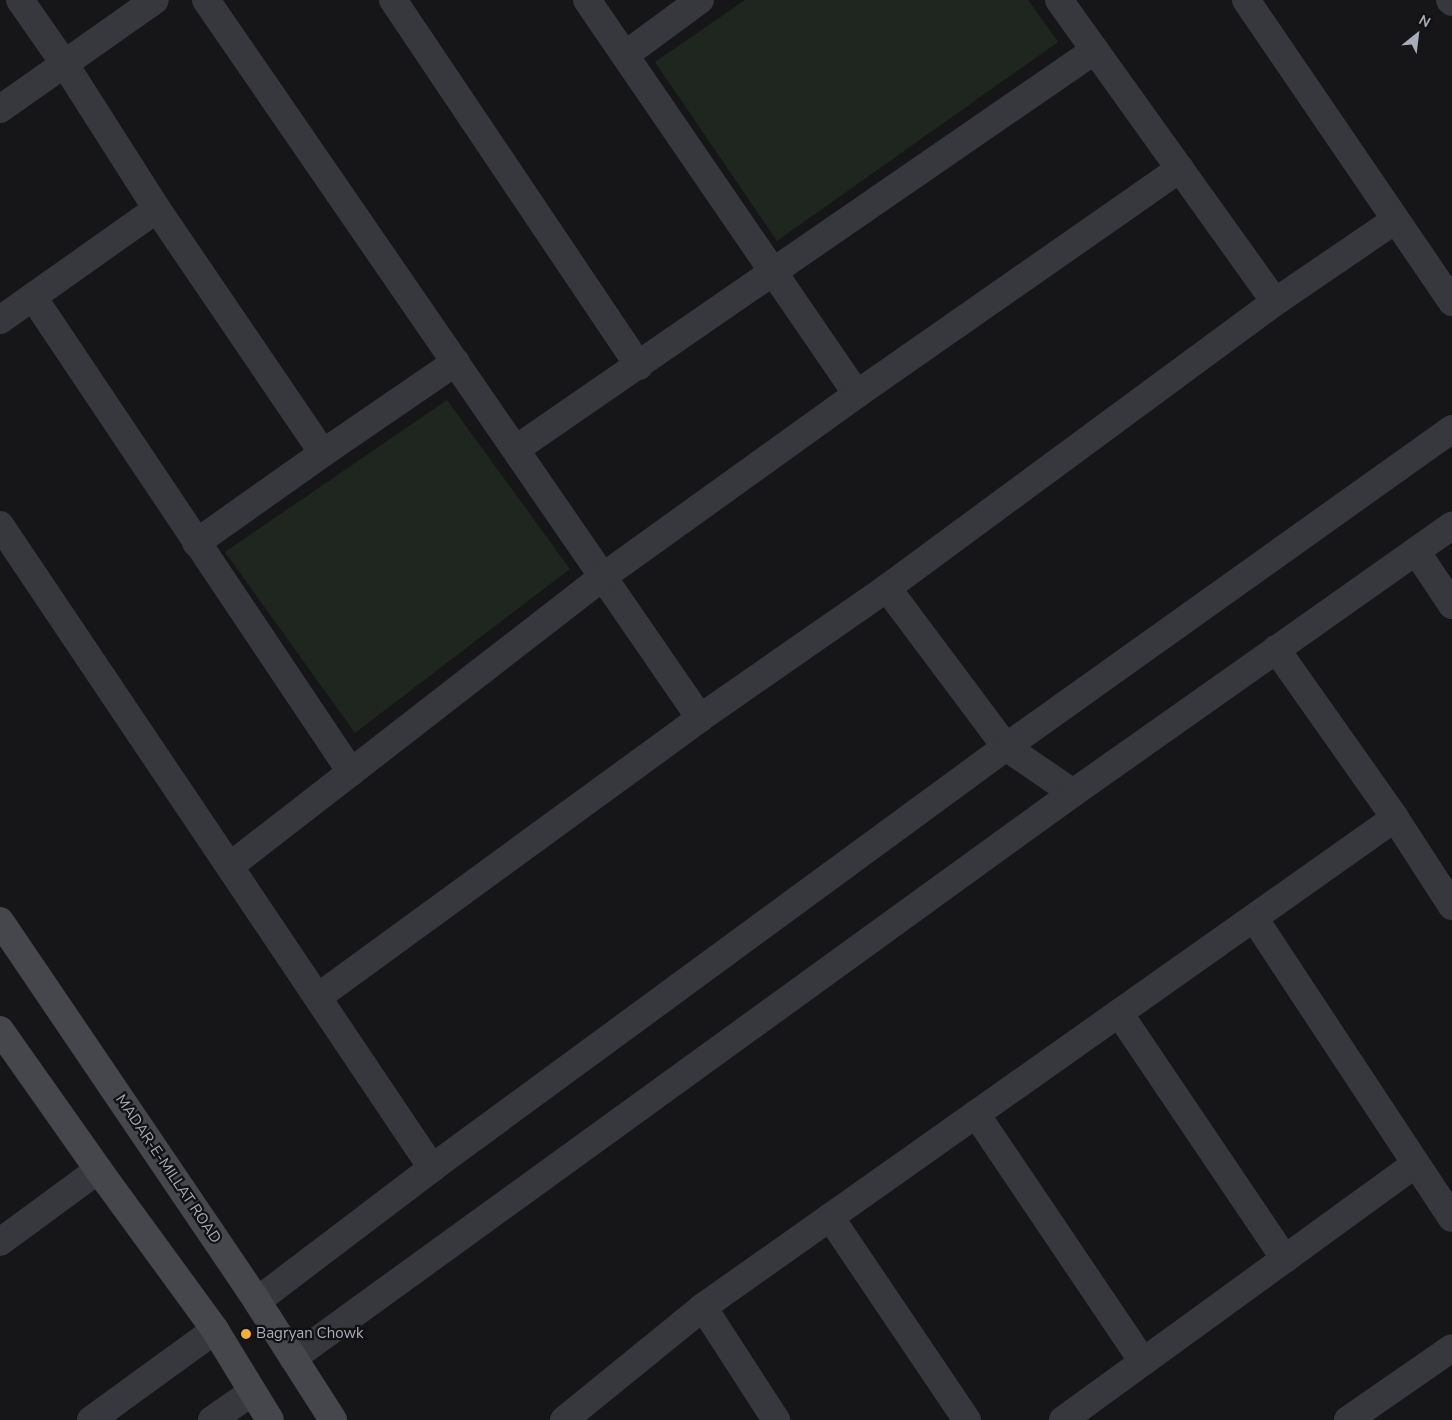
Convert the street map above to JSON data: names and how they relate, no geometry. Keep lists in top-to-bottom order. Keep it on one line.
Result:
{"streets":{"main road":["MADAR-E-MILLAT ROAD"]},"places":["Bagryan Chowk"],"north":"top right"}
